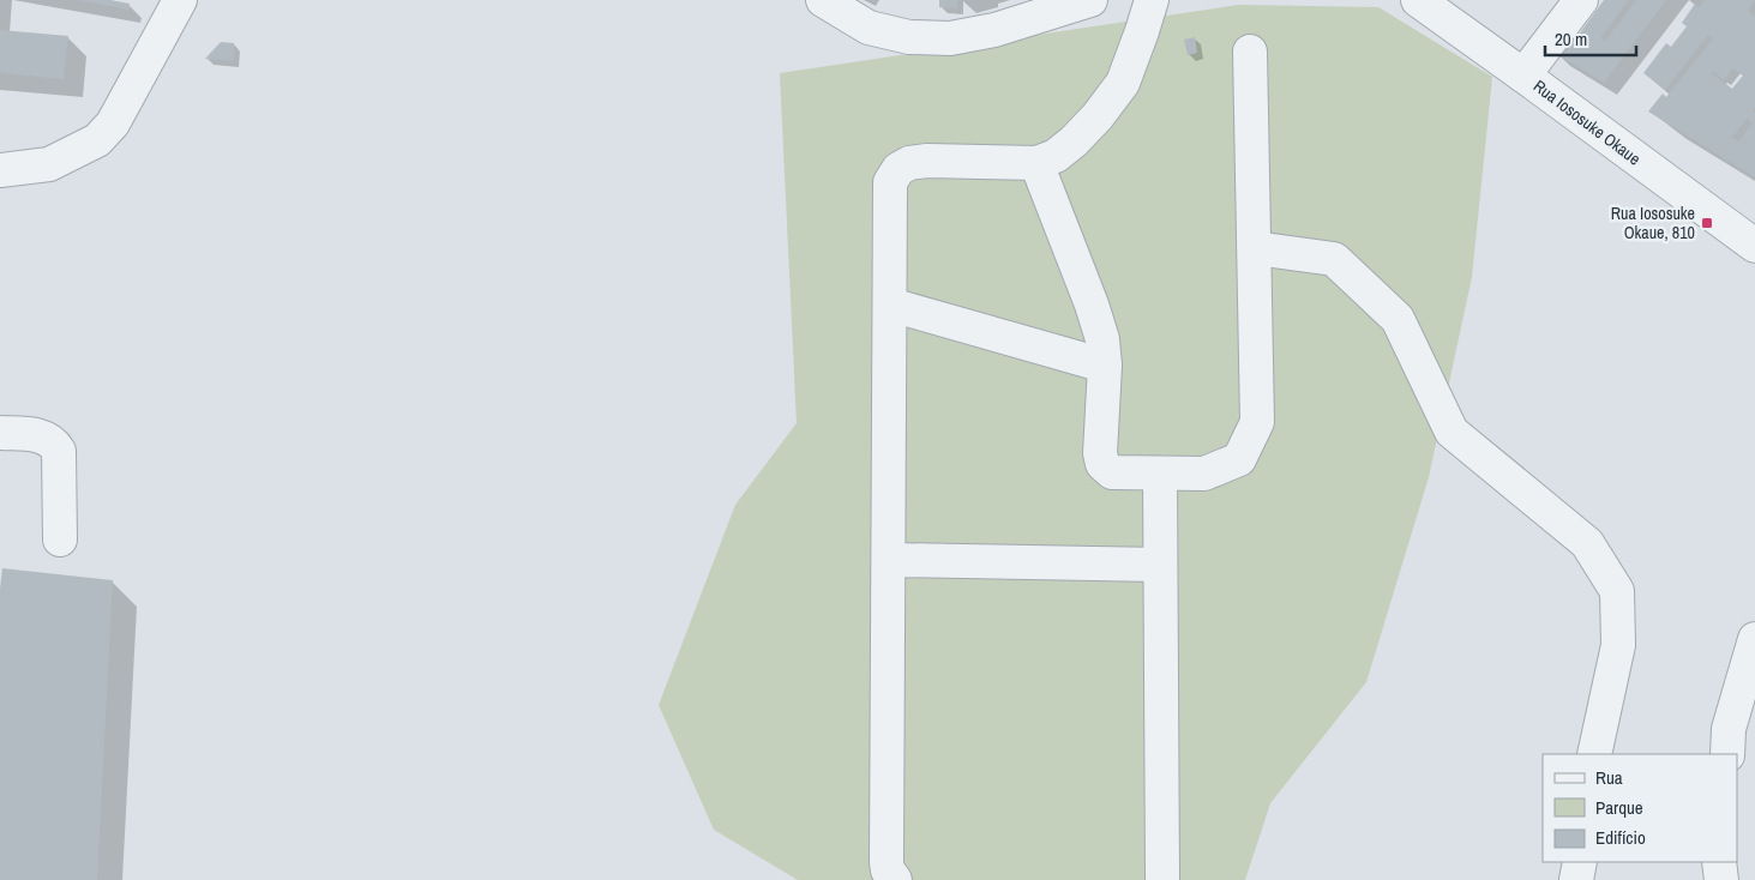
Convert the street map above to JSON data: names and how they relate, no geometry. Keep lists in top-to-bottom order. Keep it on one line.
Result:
{"streets":{"street":["Rua Iososuke Okaue"]},"places":{"transit":["Rua Iososuke Okaue, 810"]},"legend":["Rua","Parque","Edifício"],"scale_bar":"20 m"}
